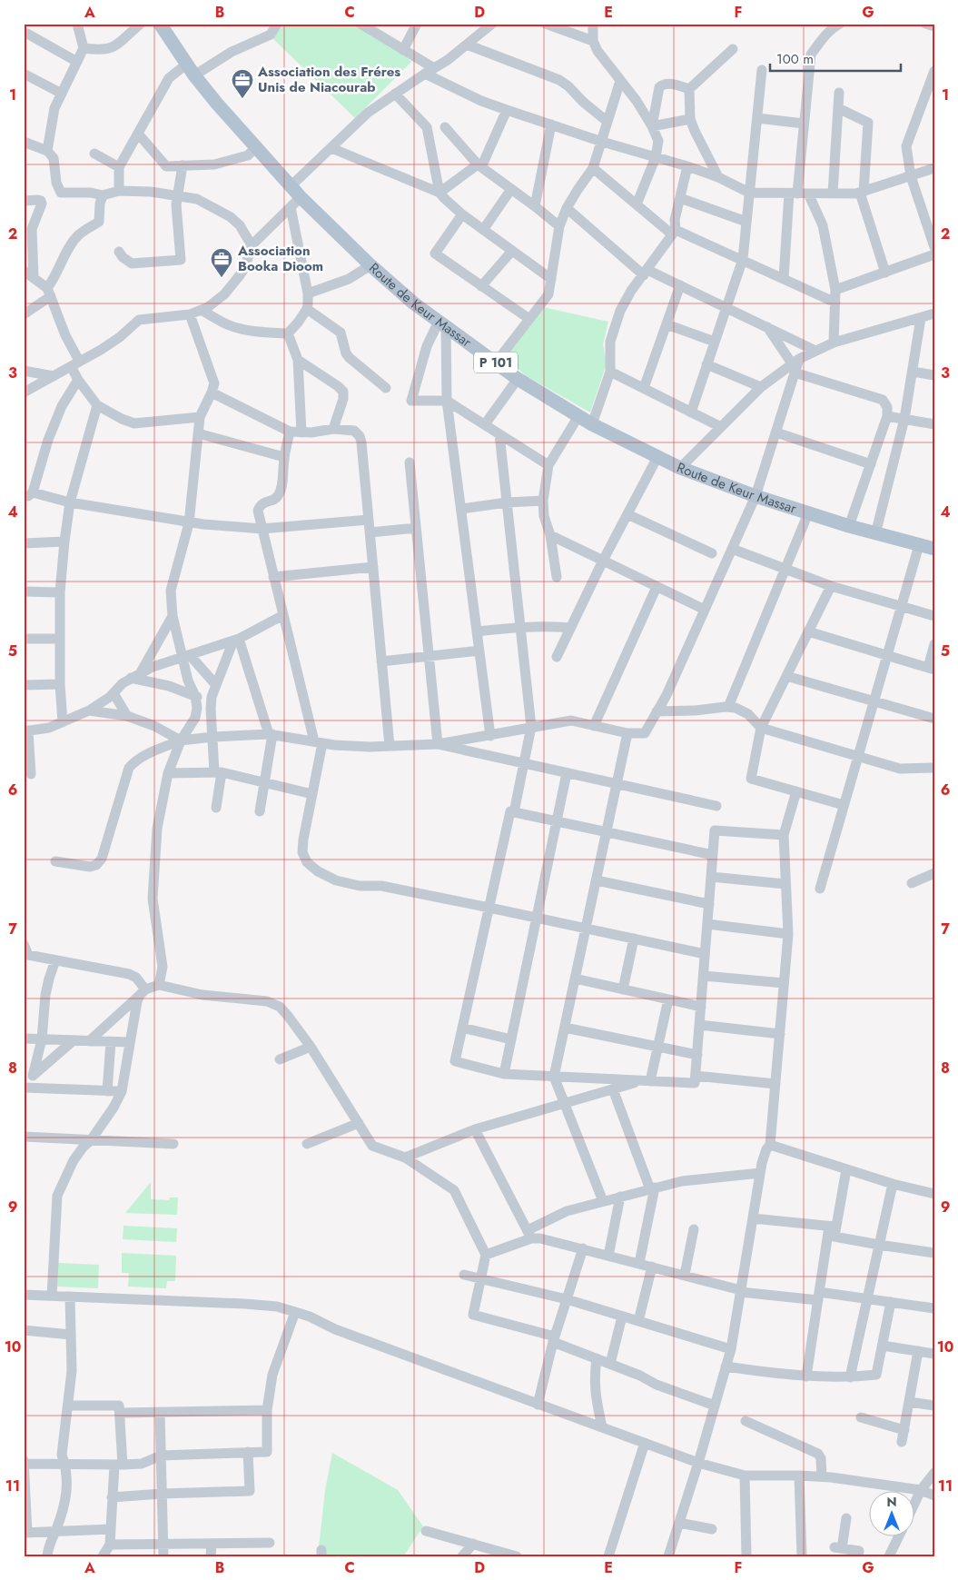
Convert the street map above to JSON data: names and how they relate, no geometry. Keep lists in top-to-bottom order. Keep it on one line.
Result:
{"streets":{"main road":["Route de Keur Massar","P 101"]},"places":{"office":["Association des Fréres Unis de Niacourab","Association Booka Dioom"]},"scale_bar":"100 m","north":"top","grid":{"columns":["A","B","C","D","E","F","G"],"rows":["1","2","3","4","5","6","7","8","9","10","11"]}}
